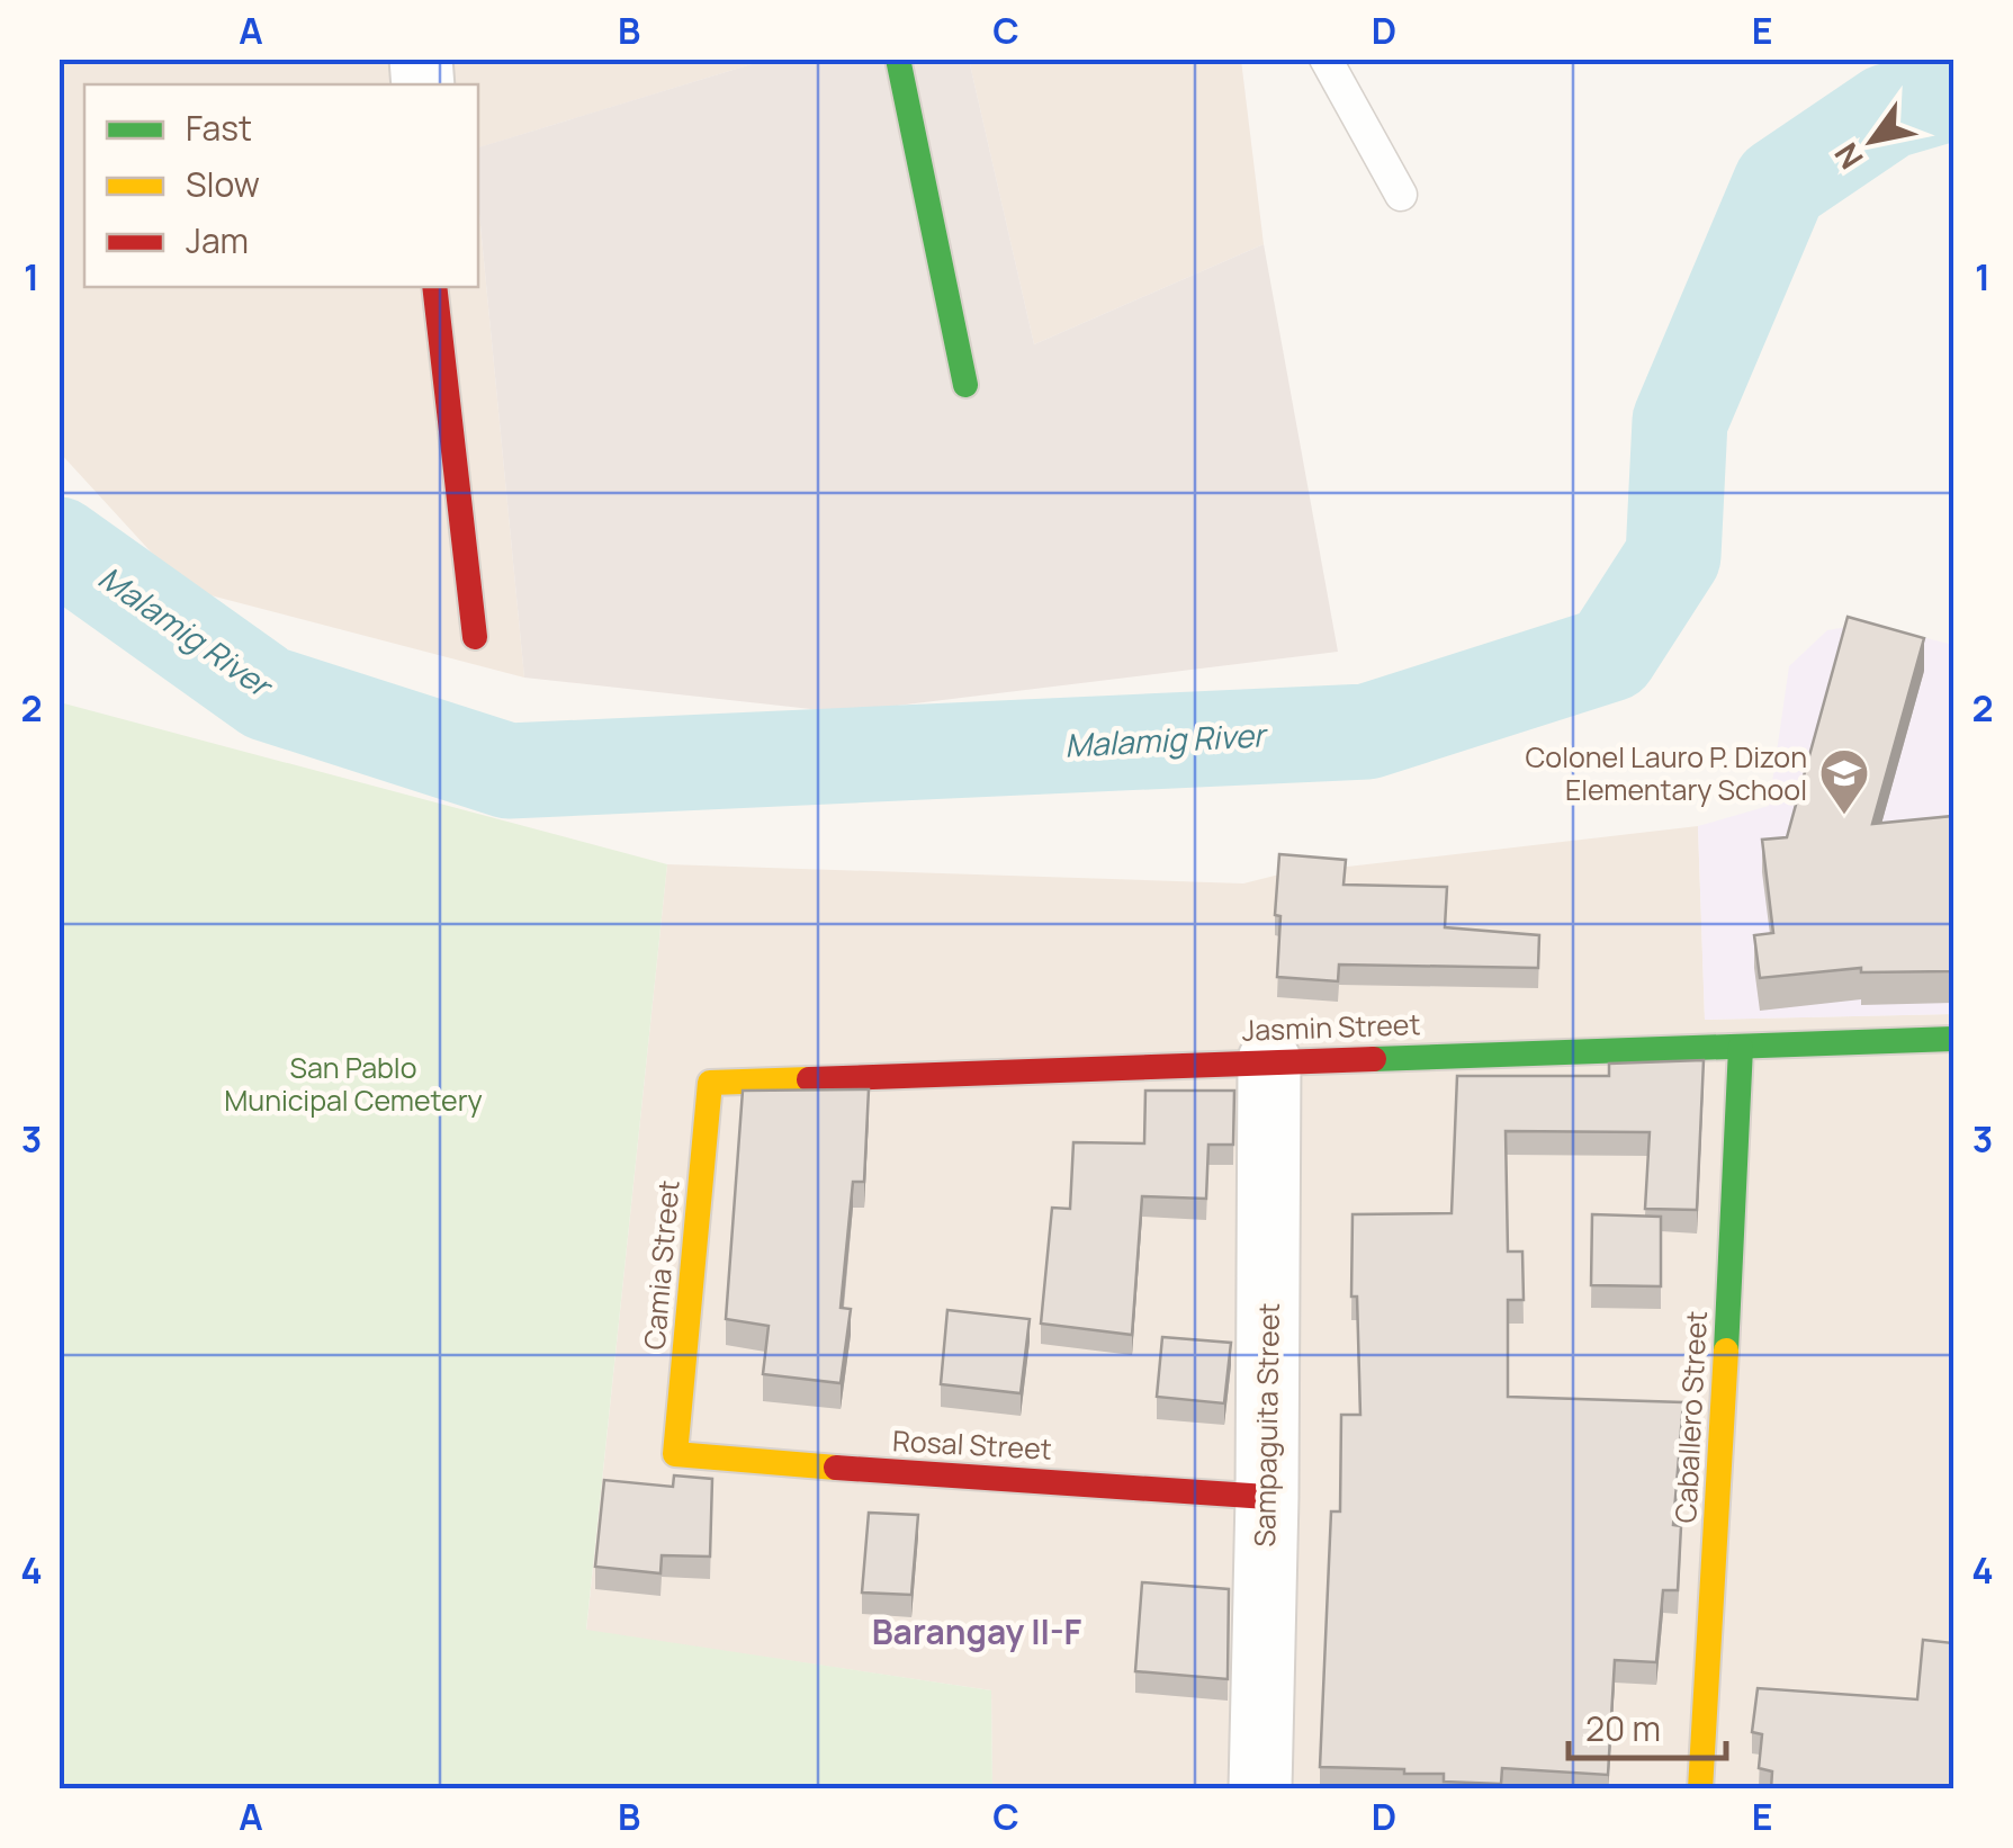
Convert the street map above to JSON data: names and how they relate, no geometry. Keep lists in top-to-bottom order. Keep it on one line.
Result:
{"streets":{"street":["Jasmin Street","Camia Street","Caballero Street","Sampaguita Street","Rosal Street"]},"crossings":[["Jasmin Street","Camia Street"],["Jasmin Street","Caballero Street"],["Jasmin Street","Sampaguita Street"],["Camia Street","Rosal Street"],["Sampaguita Street","Rosal Street"]],"districts":["Barangay II-F"],"water":["Malamig River"],"parks":["San Pablo Municipal Cemetery"],"places":{"school or university":["Colonel Lauro P. Dizon Elementary School"]},"legend":["Fast","Slow","Jam"],"scale_bar":"20 m","north":"bottom left","grid":{"columns":["A","B","C","D","E"],"rows":["1","2","3","4"]}}
